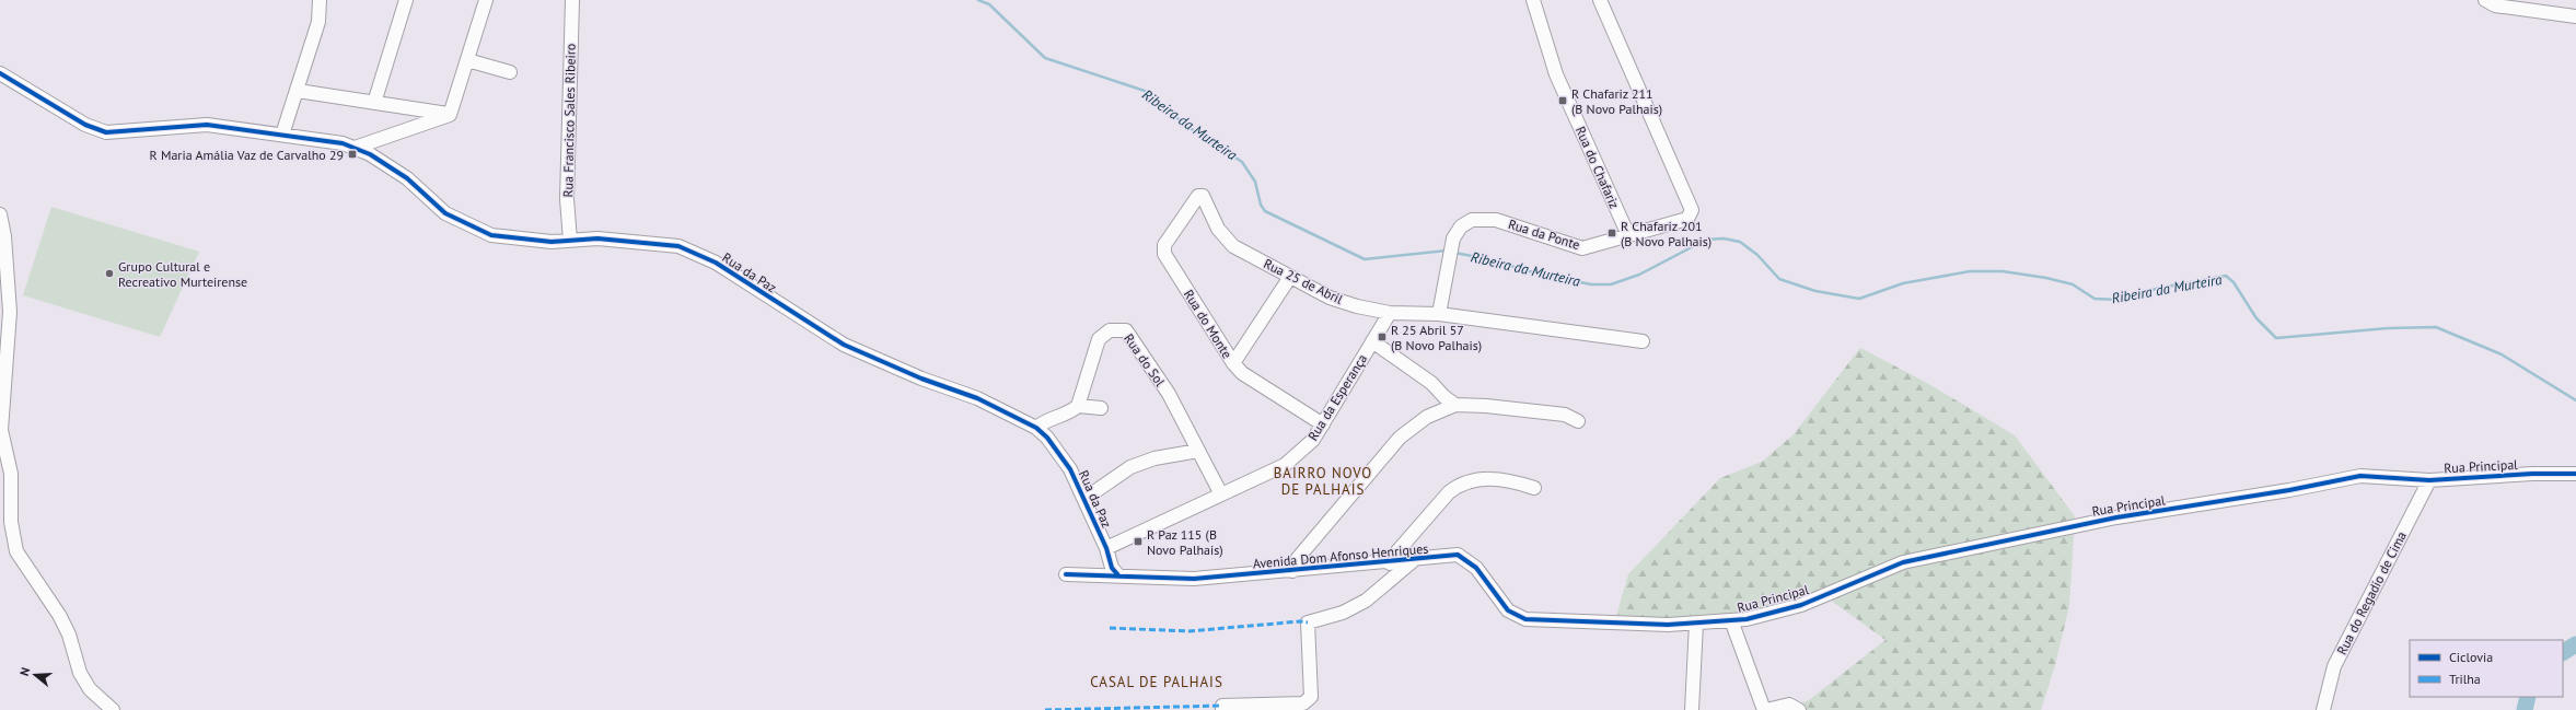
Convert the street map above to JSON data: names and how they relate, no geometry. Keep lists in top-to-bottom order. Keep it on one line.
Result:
{"streets":{"street":["Rua Francisco Sales Ribeiro","Rua do Chafariz","Rua da Ponte","Rua da Paz","Rua 25 de Abril","Rua do Monte","Rua do Sol","Rua da Esperança","Rua Principal","Avenida Dom Afonso Henriques","Rua do Regadio de Cima"]},"crossings":[["Rua Francisco Sales Ribeiro","Rua da Paz"],["Rua do Chafariz","Rua da Ponte"],["Rua da Ponte","Rua 25 de Abril"],["Rua da Paz","Rua da Esperança"],["Rua da Paz","Avenida Dom Afonso Henriques"],["Rua 25 de Abril","Rua do Monte"],["Rua 25 de Abril","Rua da Esperança"],["Rua do Monte","Rua da Esperança"],["Rua do Sol","Rua da Esperança"],["Rua Principal","Avenida Dom Afonso Henriques"],["Rua Principal","Rua do Regadio de Cima"]],"districts":["BAIRRO NOVO DE PALHAIS","CASAL DE PALHAIS"],"water":["Ribeira da Murteira"],"places":{"transit":["R Chafariz 211 (B Novo Palhais)","R Maria Amália Vaz de Carvalho 29","R Chafariz 201 (B Novo Palhais)","R 25 Abril 57 (B Novo Palhais)","R Paz 115 (B Novo Palhais)"],"other":["Grupo Cultural e Recreativo Murteirense"]},"legend":["Ciclovia","Trilha"],"north":"left"}
